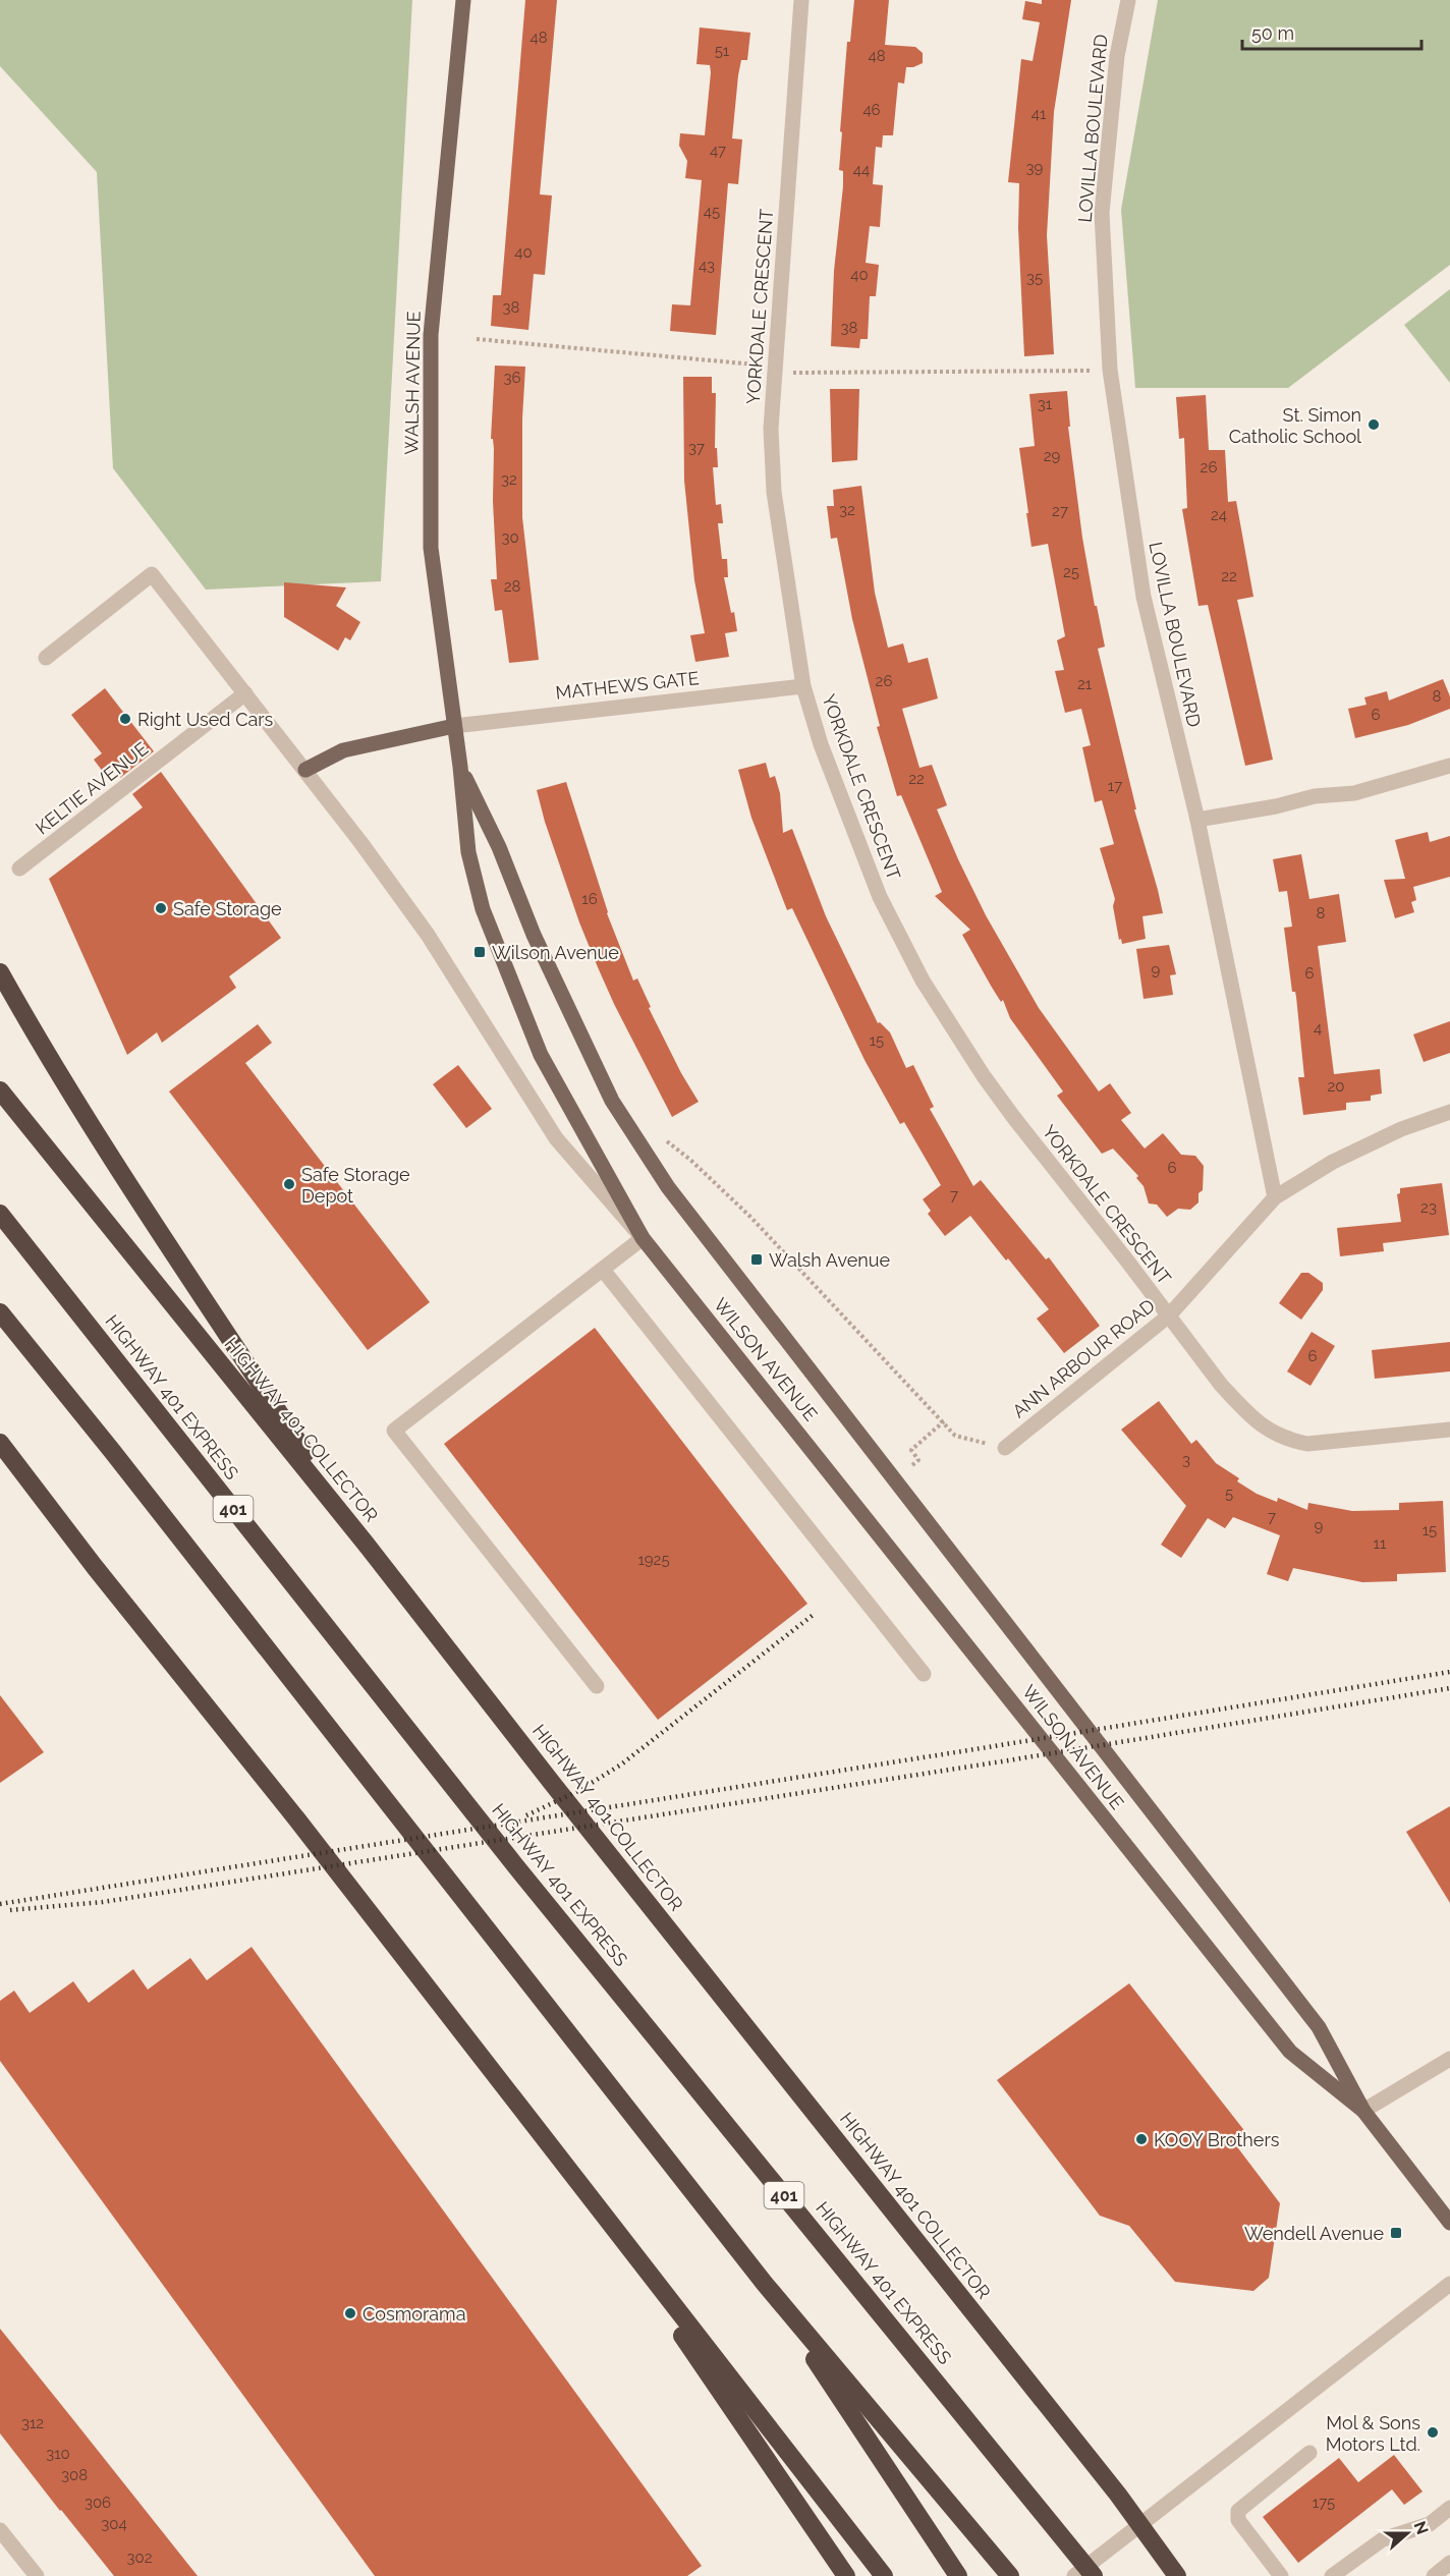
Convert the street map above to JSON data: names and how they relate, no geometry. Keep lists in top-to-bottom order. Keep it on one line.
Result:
{"streets":{"highway":["HIGHWAY 401 EXPRESS","HIGHWAY 401 COLLECTOR","401"],"main road":["WALSH AVENUE","WILSON AVENUE"],"street":["LOVILLA BOULEVARD","YORKDALE CRESCENT","MATHEWS GATE","KELTIE AVENUE","ANN ARBOUR ROAD"]},"crossings":[["LOVILLA BOULEVARD","ANN ARBOUR ROAD"],["YORKDALE CRESCENT","MATHEWS GATE"],["YORKDALE CRESCENT","ANN ARBOUR ROAD"],["WALSH AVENUE","MATHEWS GATE"],["WALSH AVENUE","WILSON AVENUE"],["KELTIE AVENUE","WILSON AVENUE"]],"places":{"other":["St. Simon Catholic School","Right Used Cars","Safe Storage","Safe Storage Depot","KOOY Brothers","Cosmorama","Mol & Sons Motors Ltd."],"transit":["Wilson Avenue","Walsh Avenue","Wendell Avenue"]},"house_numbers":["48","51","48","46","41","47","39","44","45","40","43","40","35","38","38","36","31","37","29","26","32","32","27","24","30","25","22","28","26","21","8","6","22","17","16","8","9","6","4","15","20","6","7","23","6","3","5","7","9","15","11","1925","312","310","308","306","175","304","302"],"scale_bar":"50 m","north":"right"}
